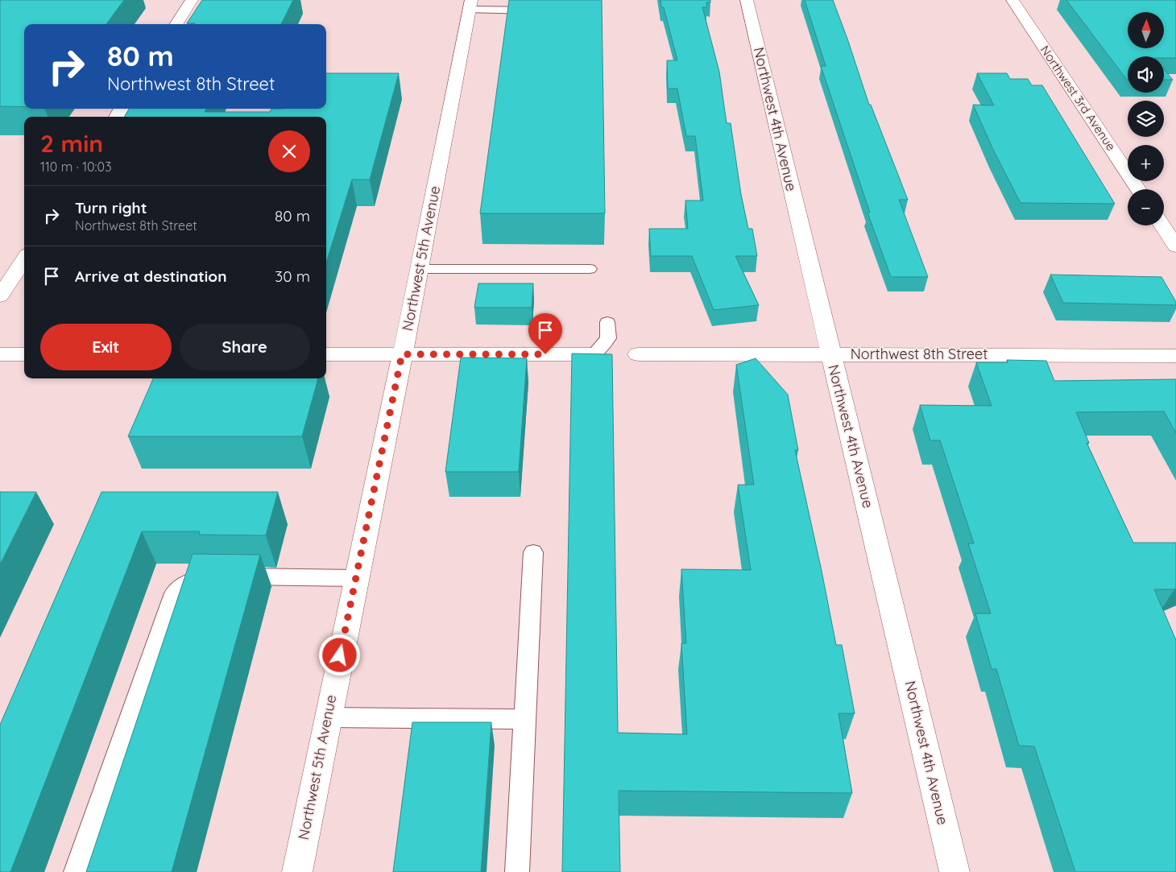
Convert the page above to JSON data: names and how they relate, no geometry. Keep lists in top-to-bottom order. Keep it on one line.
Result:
{"streets":{"street":["Northwest 3rd Avenue","Northwest 4th Avenue","Northwest 5th Avenue","Northwest 8th Street"]},"crossings":[["Northwest 4th Avenue","Northwest 8th Street"]],"north":"top","page":{"map_buttons":["+","−"],"turn":["80 m","Northwest 8th Street"],"heading":["2 min","110 m · 10:03"],"list":[{"name":"Turn right","note":"Northwest 8th Street","value":"80 m"},{"name":"Arrive at destination","value":"30 m"}],"buttons":["Exit","Share"]}}
